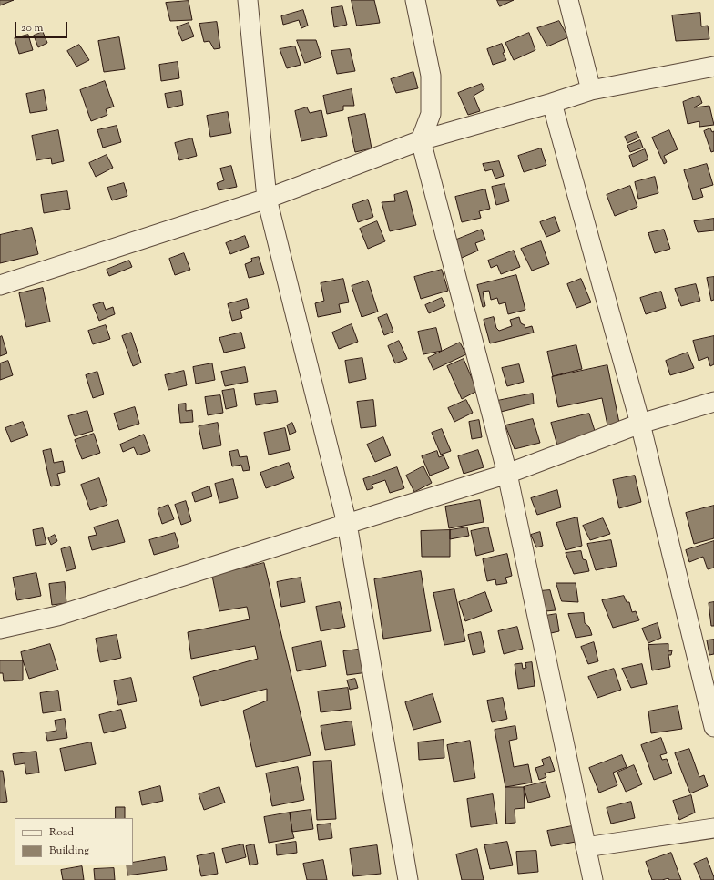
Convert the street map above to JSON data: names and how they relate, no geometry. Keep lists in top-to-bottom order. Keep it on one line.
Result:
{"legend":["Road","Building"],"scale_bar":"20 m"}
